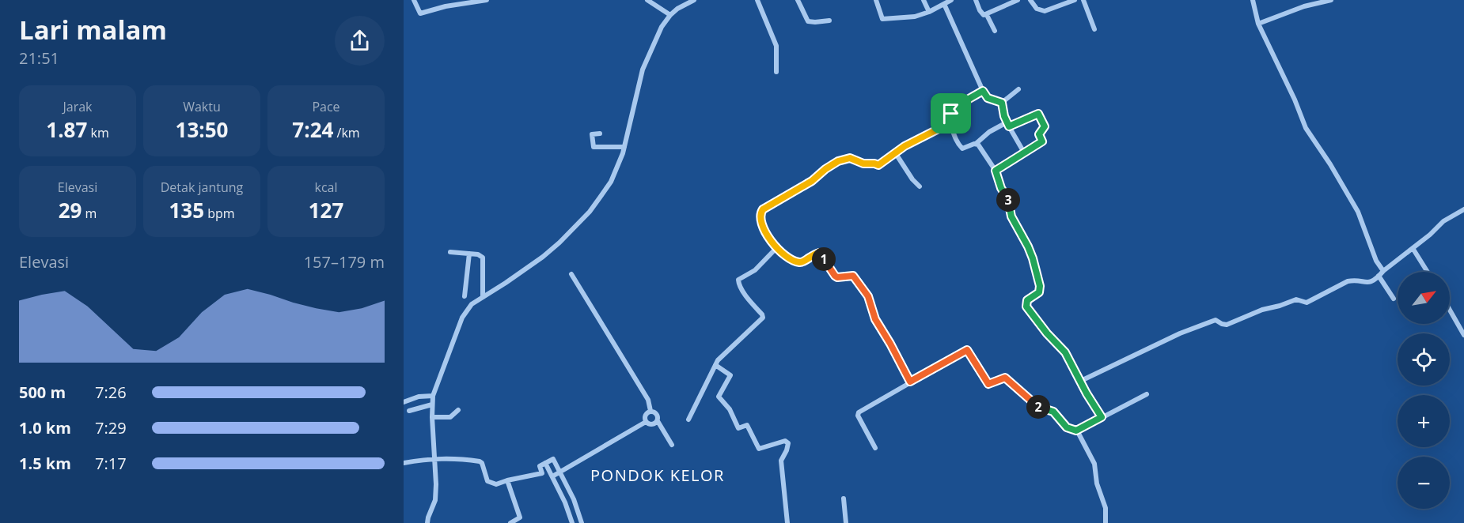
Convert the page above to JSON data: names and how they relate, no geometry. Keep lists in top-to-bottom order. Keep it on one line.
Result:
{"districts":["PONDOK KELOR"],"north":"top right","page":{"heading":["Lari malam","21:51"],"stats":[["Jarak","1.87 km"],["Waktu","13:50"],["Pace","7:24 /km"],["Elevasi","29 m"],["Detak jantung","135 bpm"],["kcal","127"]],"pins":["3","1","2"],"chart":["Elevasi","157–179 m"],"map_buttons":["+","−"],"list":[{"name":"500 m","note":"7:26"},{"name":"1.0 km","note":"7:29"},{"name":"1.5 km","note":"7:17"}]}}
